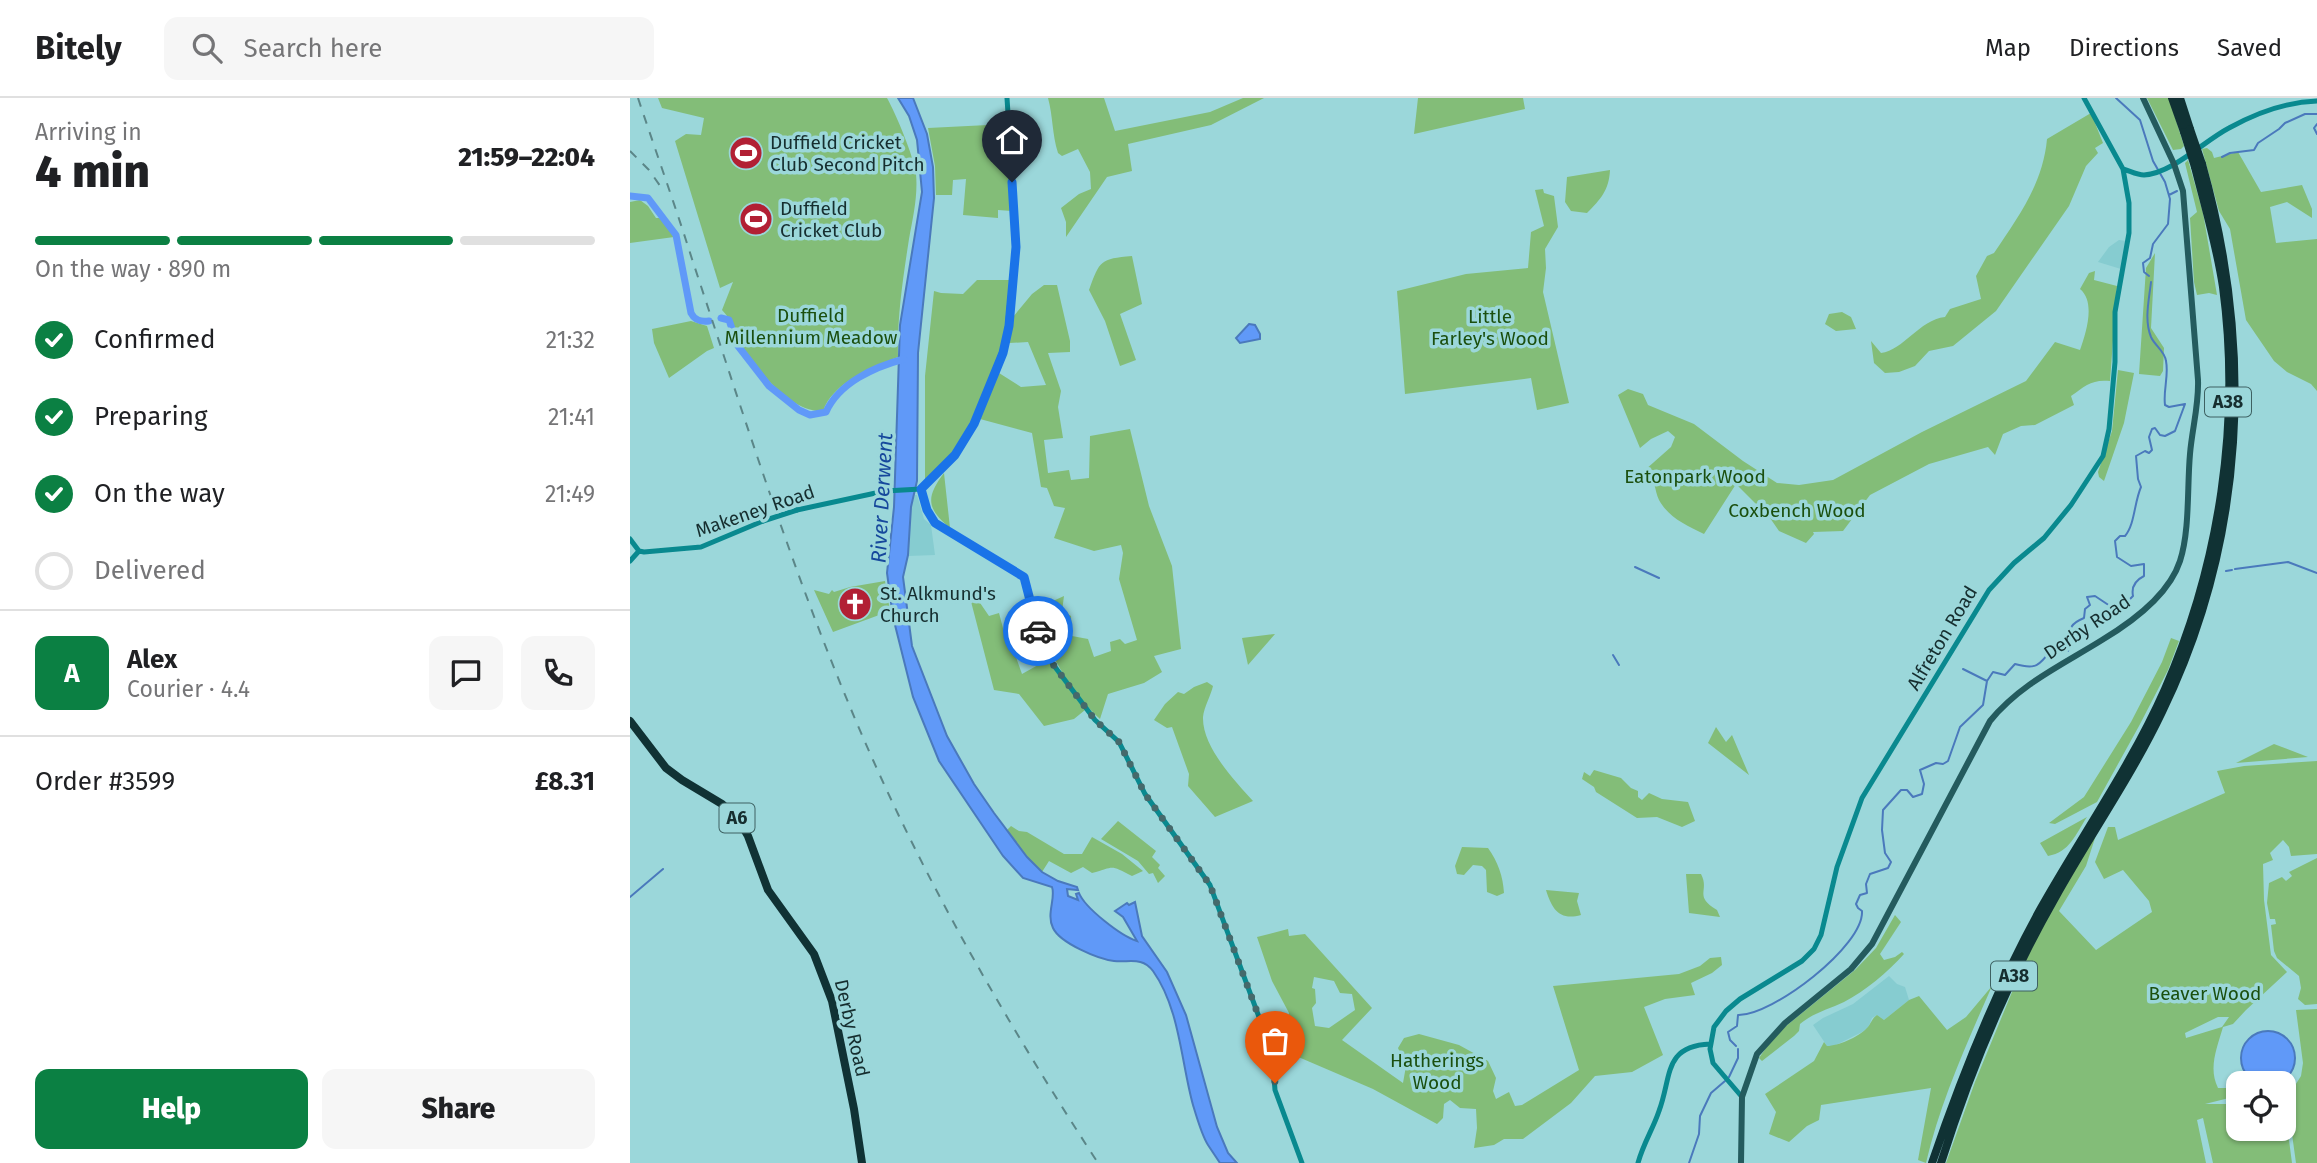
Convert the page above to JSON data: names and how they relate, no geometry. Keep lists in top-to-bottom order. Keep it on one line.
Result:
{"streets":{"highway":["A38","Derby Road","A6"],"street":["Makeney Road","Alfreton Road"]},"water":["River Derwent"],"parks":["Duffield Millennium Meadow","Little Farley's Wood","Eatonpark Wood","Coxbench Wood","Beaver Wood","Hatherings Wood"],"places":{"sports":["Duffield Cricket Club Second Pitch","Duffield Cricket Club"],"church":["St. Alkmund's Church"]},"page":{"header":"Bitely","search":"Search here","nav":["Map","Directions","Saved"],"heading":["4 min","Arriving in","21:59–22:04"],"panel":["Alex","Courier · 4.4","Order #3599","£8.31"],"bar":"On the way · 890 m","list":[["Confirmed","21:32"],["Preparing","21:41"],["On the way","21:49"],"Delivered"],"round":"A","buttons":["Help","Share"]}}
